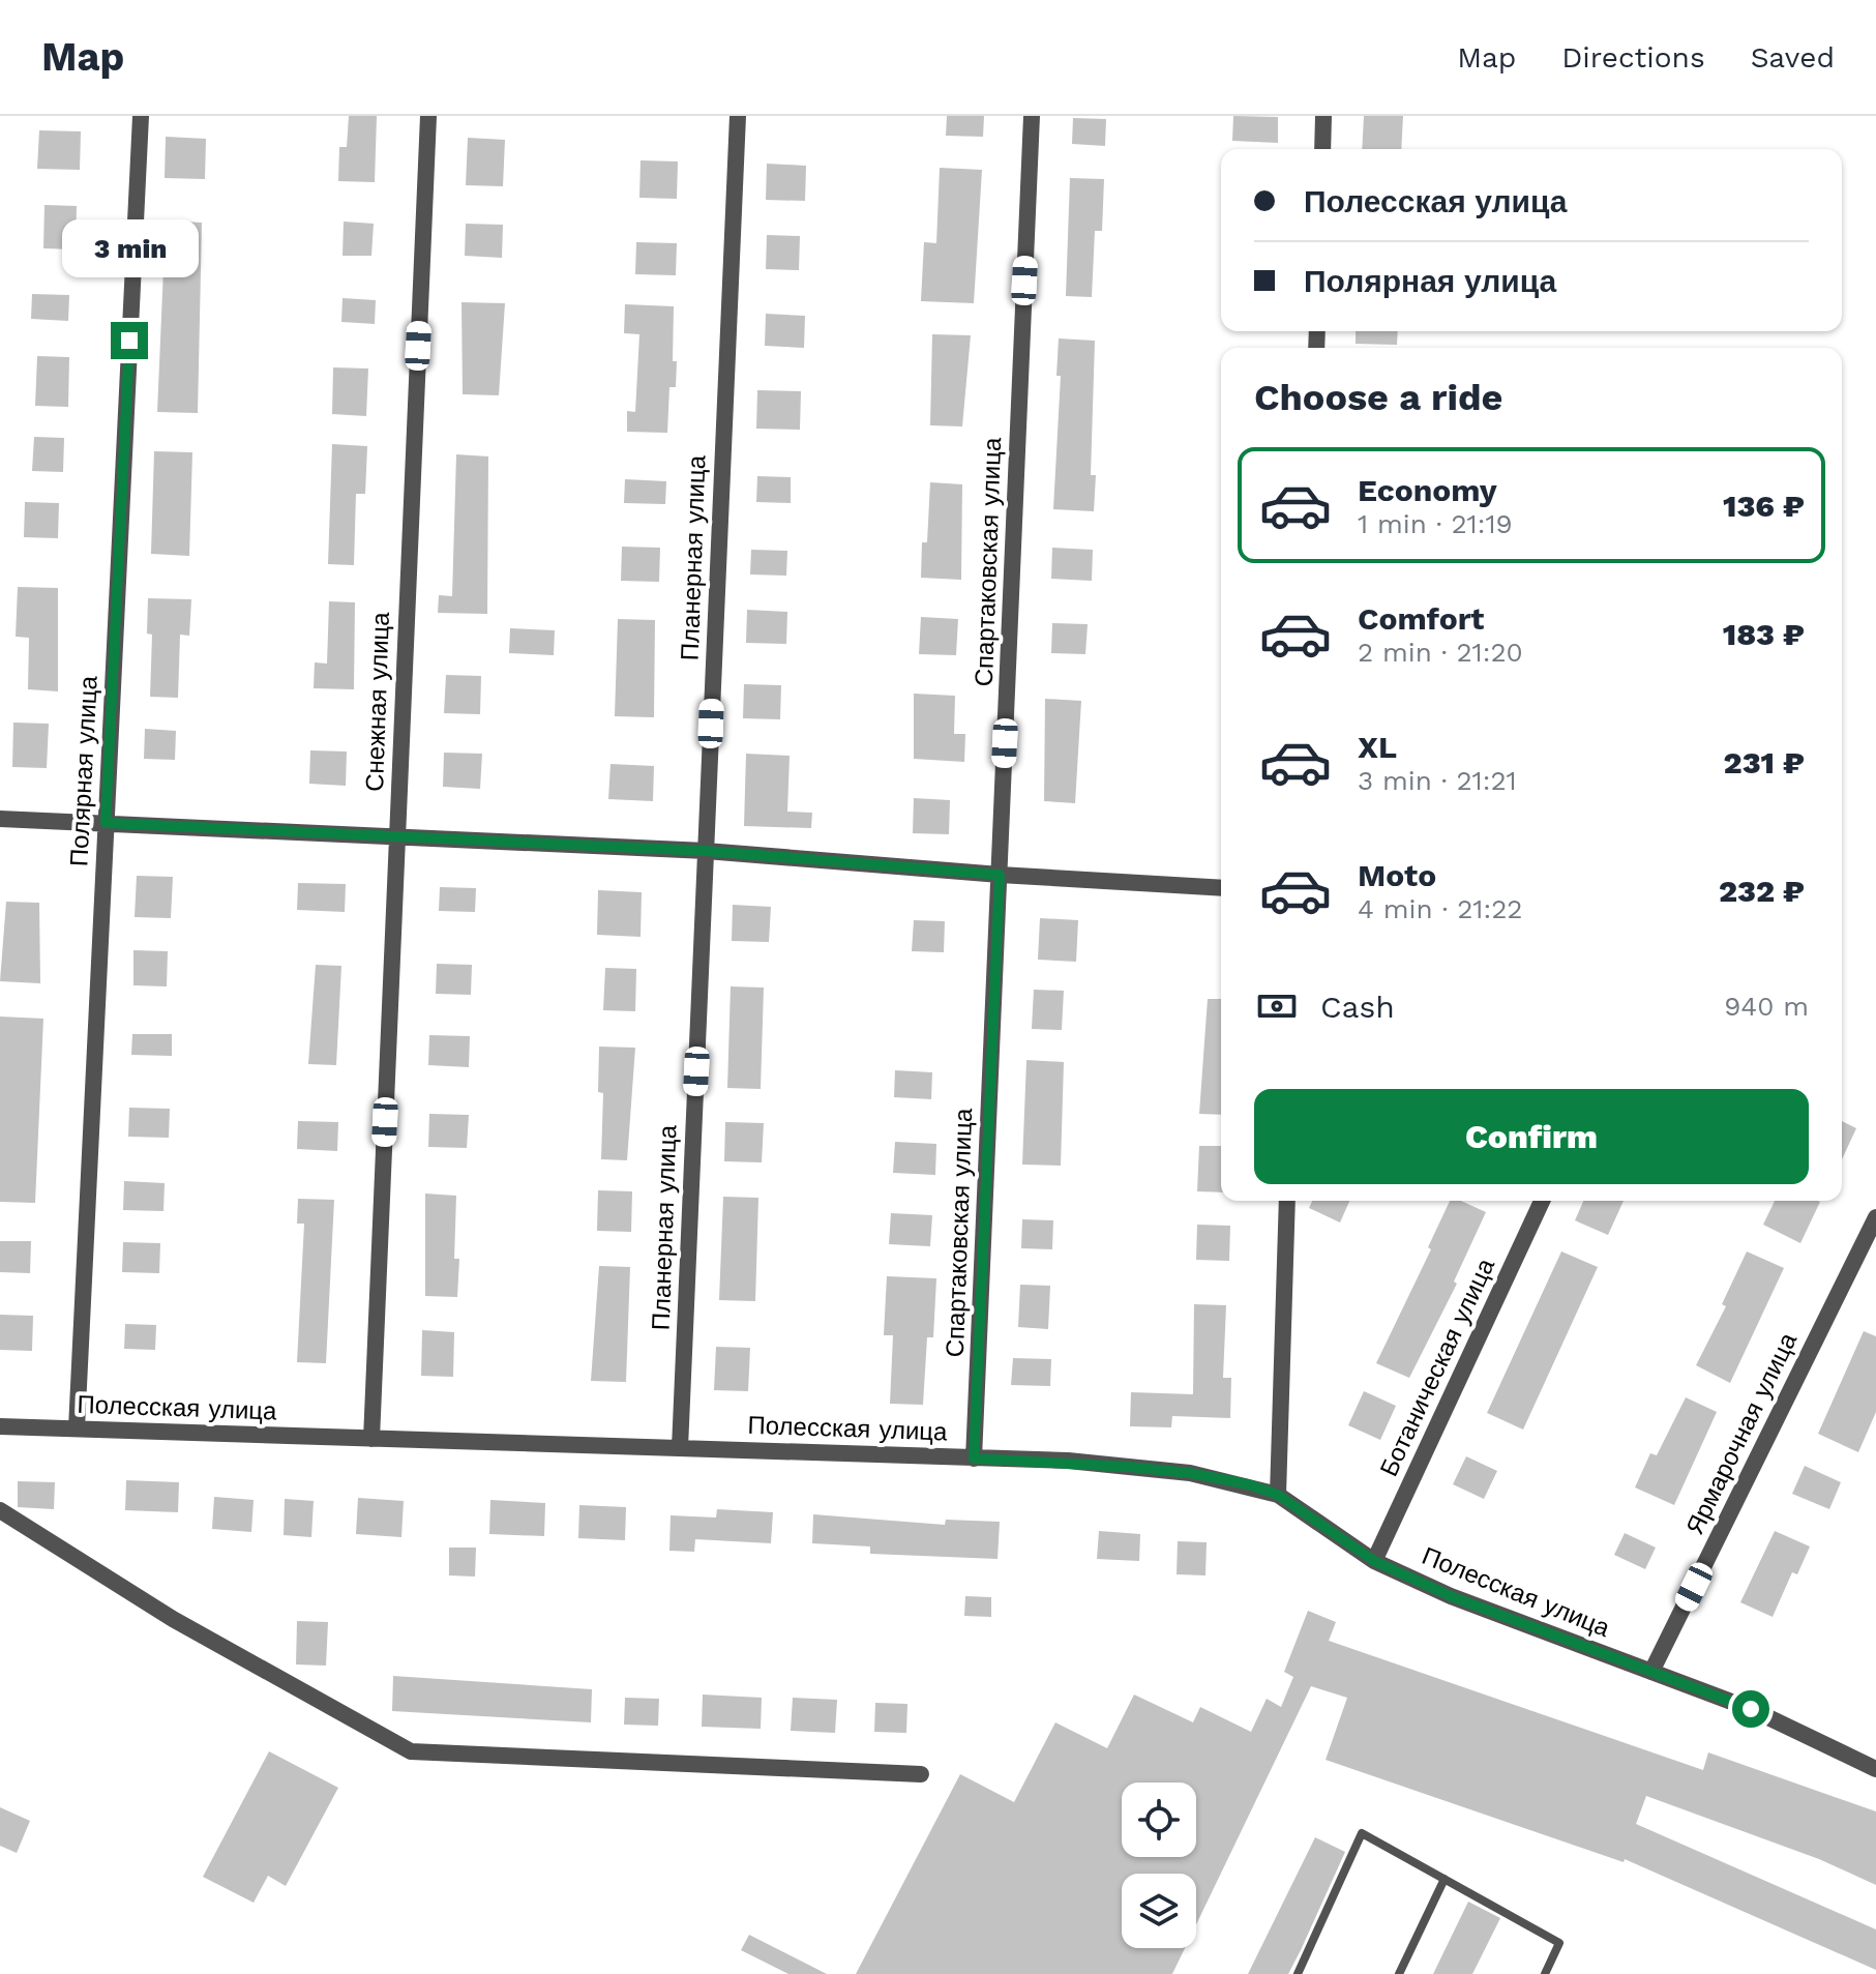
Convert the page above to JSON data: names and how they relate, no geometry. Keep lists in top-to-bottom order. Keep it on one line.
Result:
{"streets":{"street":["Планерная улица","Спартаковская улица","Снежная улица","Полярная улица","Ботаническая улица","Полесская улица","Ярмарочная улица"]},"crossings":[["Планерная улица","Полесская улица"],["Спартаковская улица","Полесская улица"],["Снежная улица","Полесская улица"],["Полярная улица","Полесская улица"],["Ботаническая улица","Полесская улица"],["Полесская улица","Ярмарочная улица"]],"page":{"header":"Map","nav":["Map","Directions","Saved"],"banner":["Полесская улица","Полярная улица"],"bubble":"3 min","heading":"Choose a ride","list":[{"name":"Economy","note":"1 min · 21:19","value":"136 ₽"},{"name":"Comfort","note":"2 min · 21:20","value":"183 ₽"},{"name":"XL","note":"3 min · 21:21","value":"231 ₽"},{"name":"Moto","note":"4 min · 21:22","value":"232 ₽"}],"pay":["Cash","940 m"],"buttons":"Confirm"}}
